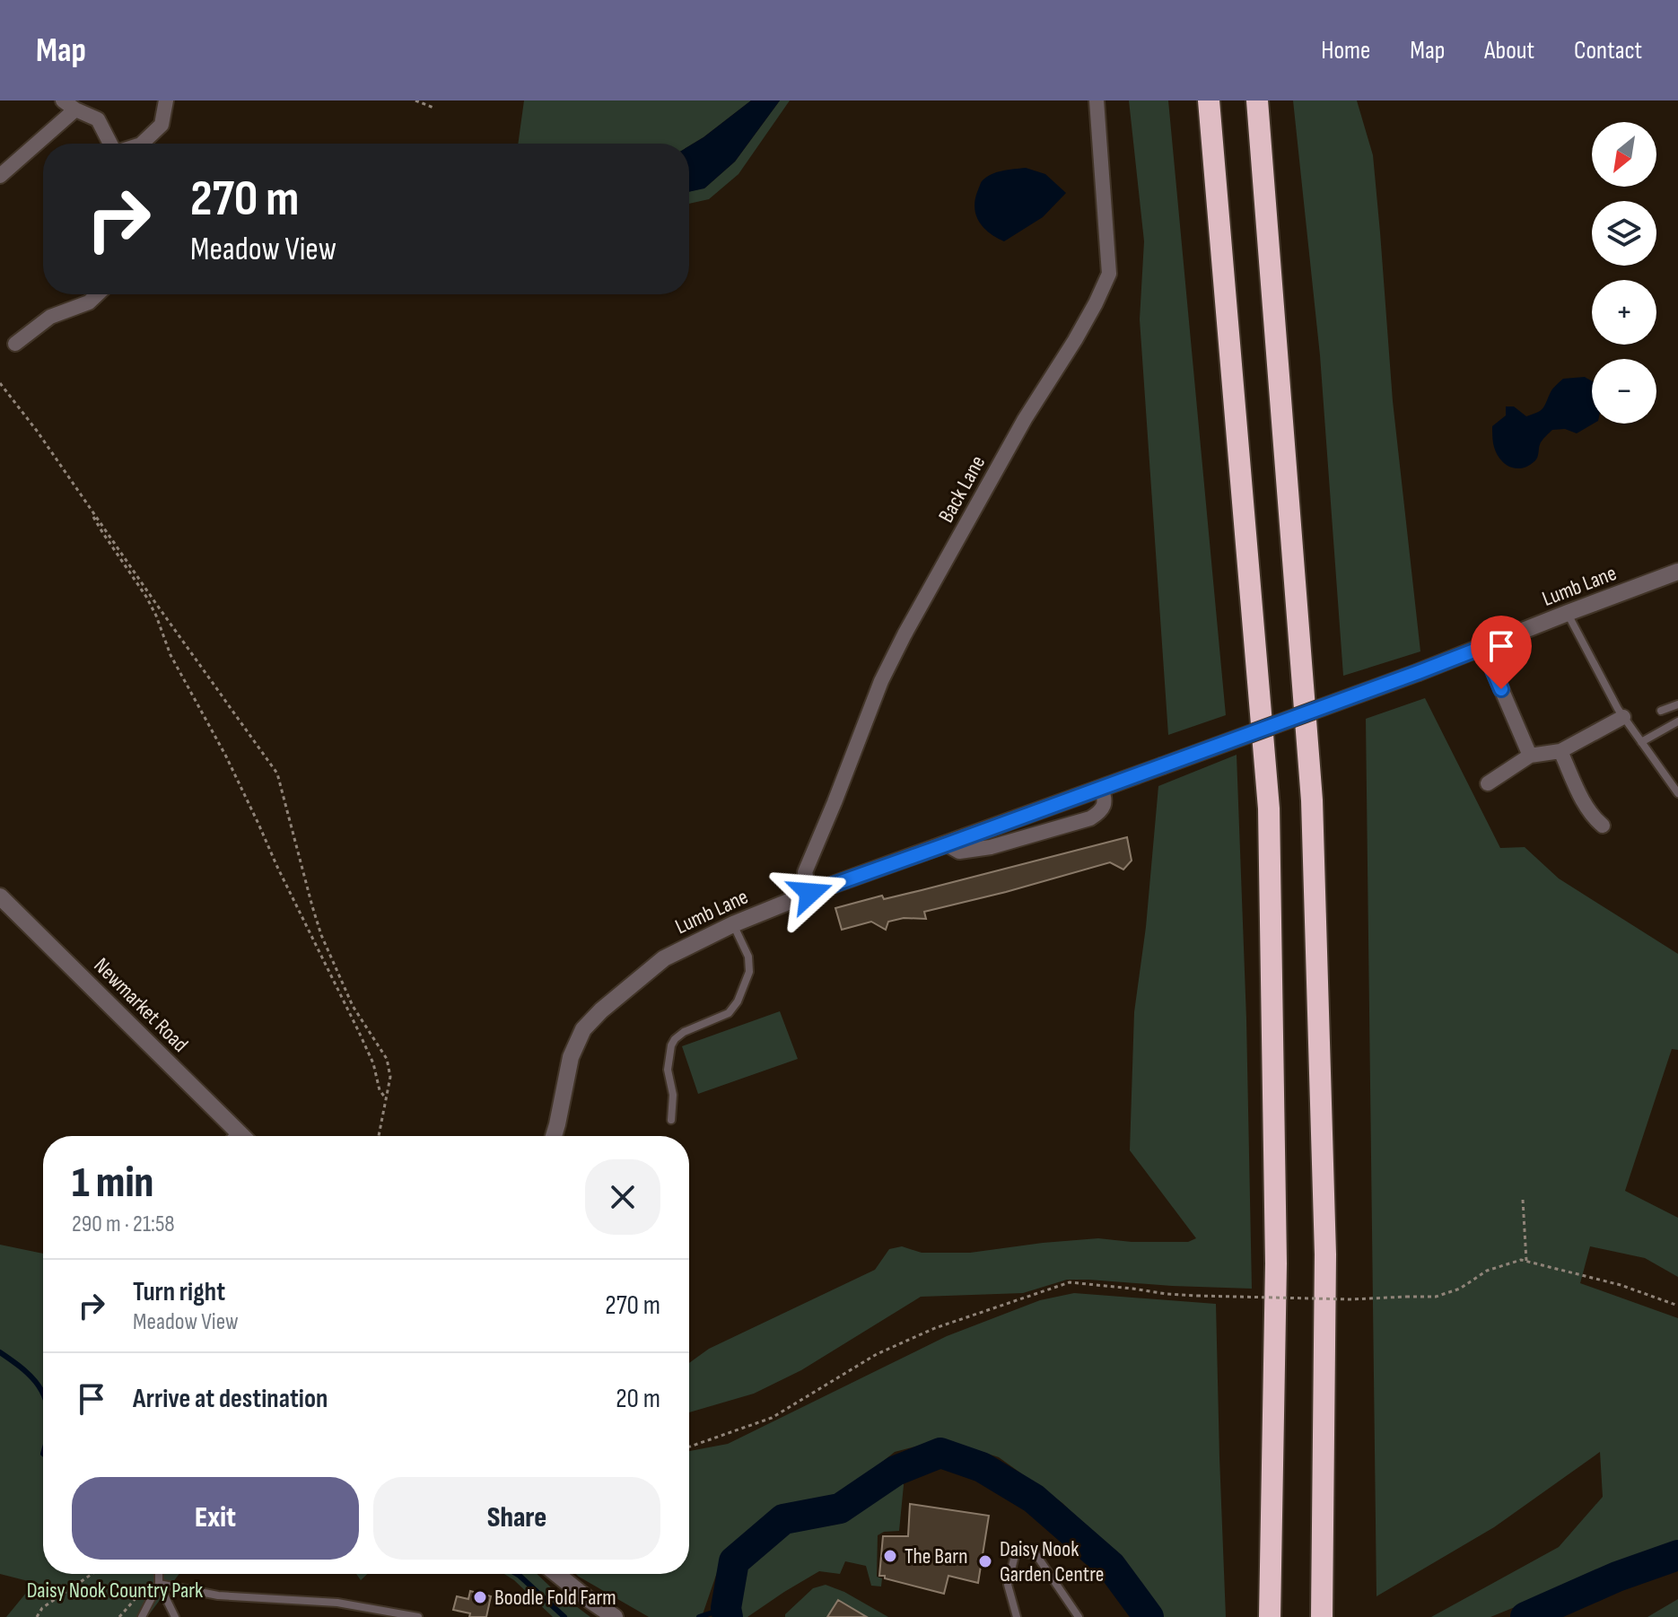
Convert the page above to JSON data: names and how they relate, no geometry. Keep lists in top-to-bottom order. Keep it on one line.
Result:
{"streets":{"street":["Back Lane","Lumb Lane","Newmarket Road"]},"crossings":[["Back Lane","Lumb Lane"]],"parks":["Daisy Nook Country Park"],"places":["The Barn","Daisy Nook Garden Centre","Boodle Fold Farm"],"north":"bottom left","page":{"header":"Map","nav":["Home","Map","About","Contact"],"map_buttons":["+","−"],"turn":["270 m","Meadow View"],"heading":["1 min","290 m · 21:58"],"list":[{"name":"Turn right","note":"Meadow View","value":"270 m"},{"name":"Arrive at destination","value":"20 m"}],"buttons":["Exit","Share"]}}
